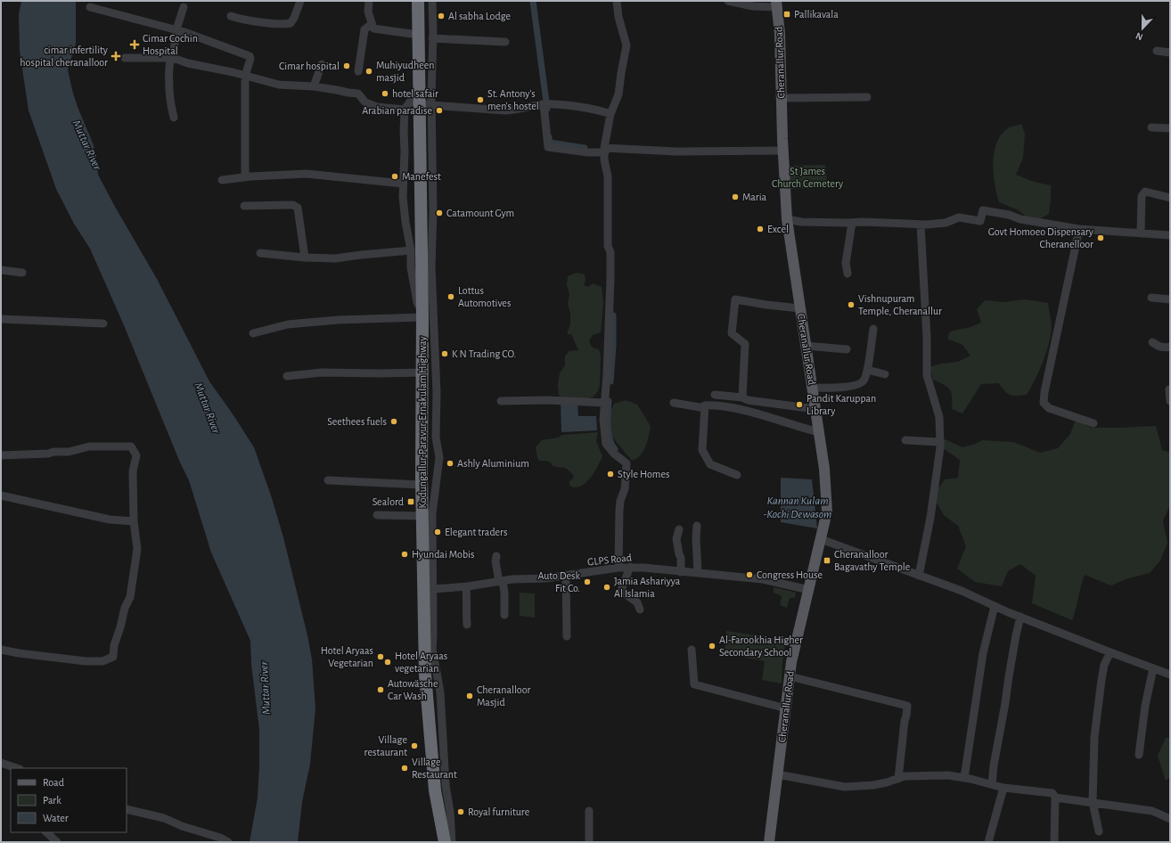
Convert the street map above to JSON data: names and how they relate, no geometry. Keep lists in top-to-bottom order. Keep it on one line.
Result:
{"streets":{"highway":["Kodungallur-Paravur-Ernakulam Highway"],"main road":["Cheranallur Road"],"street":["GLPS Road"]},"crossings":[["Cheranallur Road","GLPS Road"]],"water":["Muttar River","Kannan Kulam -Kochi Dewasom"],"parks":["St James Church Cemetery"],"places":{"transit":["Pallikavala","Sealord","Cheranalloor Bagavathy Temple"],"other":["Al sabha Lodge","Cimar hospital","Muhiyudheen masjid","hotel safair","St. Antony's men's hostel","Arabian paradise","Manefest","Maria","Catamount Gym","Excel","Govt Homoeo Dispensary Cheranelloor","Lottus Automotives","Vishnupuram Temple, Cheranallur","K N Trading CO.","Pandit Karuppan Library","Seethees fuels","Ashly Aluminium","Style Homes","Elegant traders","Hyundai Mobis","Congress House","Auto Desk Fit Co.","Jamia Ashariyya Al Islamia","Al-Farookhia Higher Secondary School","Hotel Aryaas Vegetarian","Hotel Aryaas vegetarian","Autowäsche Car Wash","Cheranalloor Masjid","Village restaurant","Village Restaurant","Royal furniture"],"health":["Cimar Cochin Hospital","cimar infertility hospital cheranalloor"]},"legend":["Road","Park","Water"],"north":"bottom"}
